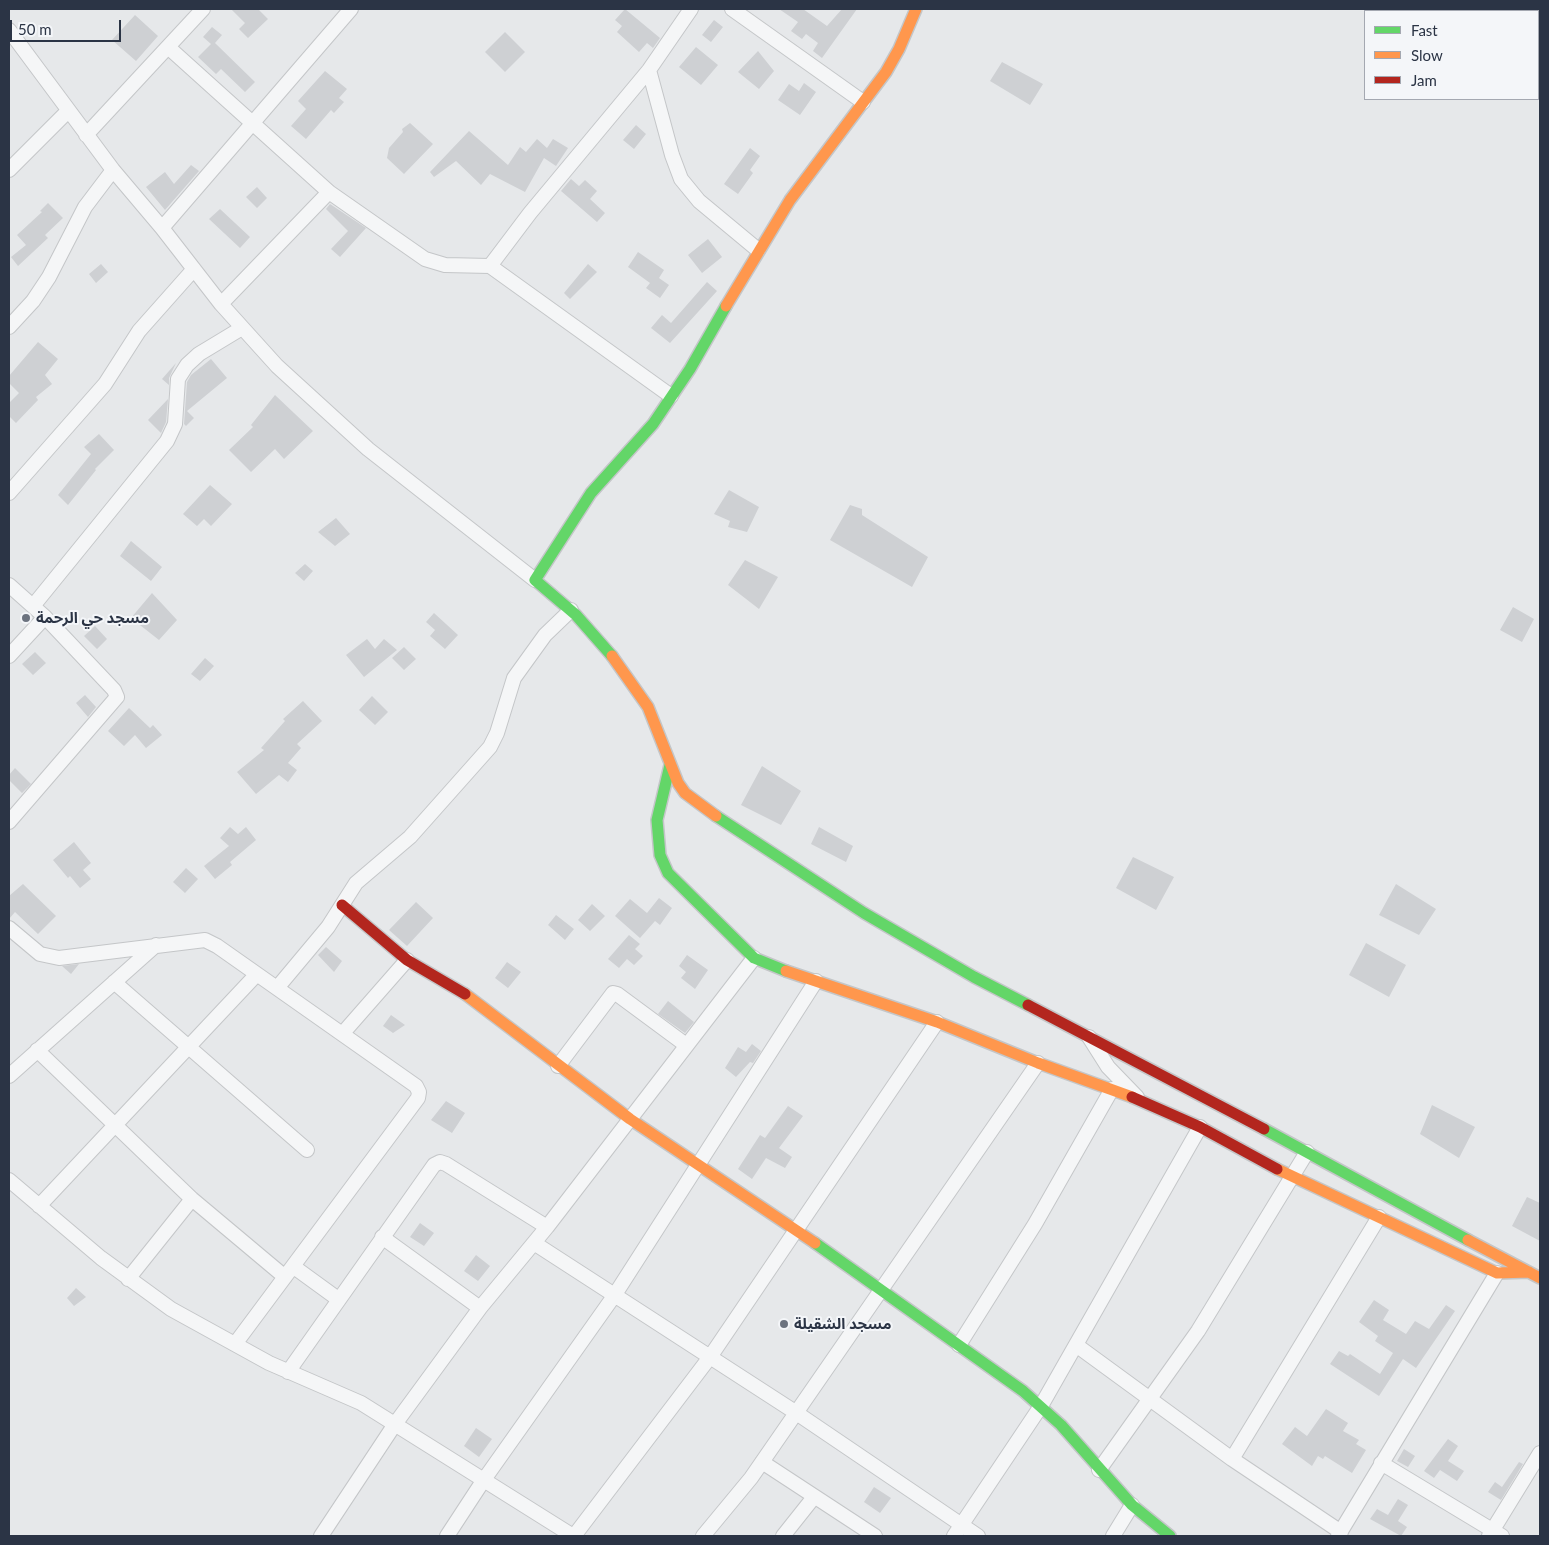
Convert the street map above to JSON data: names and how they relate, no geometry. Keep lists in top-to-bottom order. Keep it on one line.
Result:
{"places":["مسجد حي الرحمة","مسجد الشقيلة"],"legend":["Fast","Slow","Jam"],"scale_bar":"50 m"}
